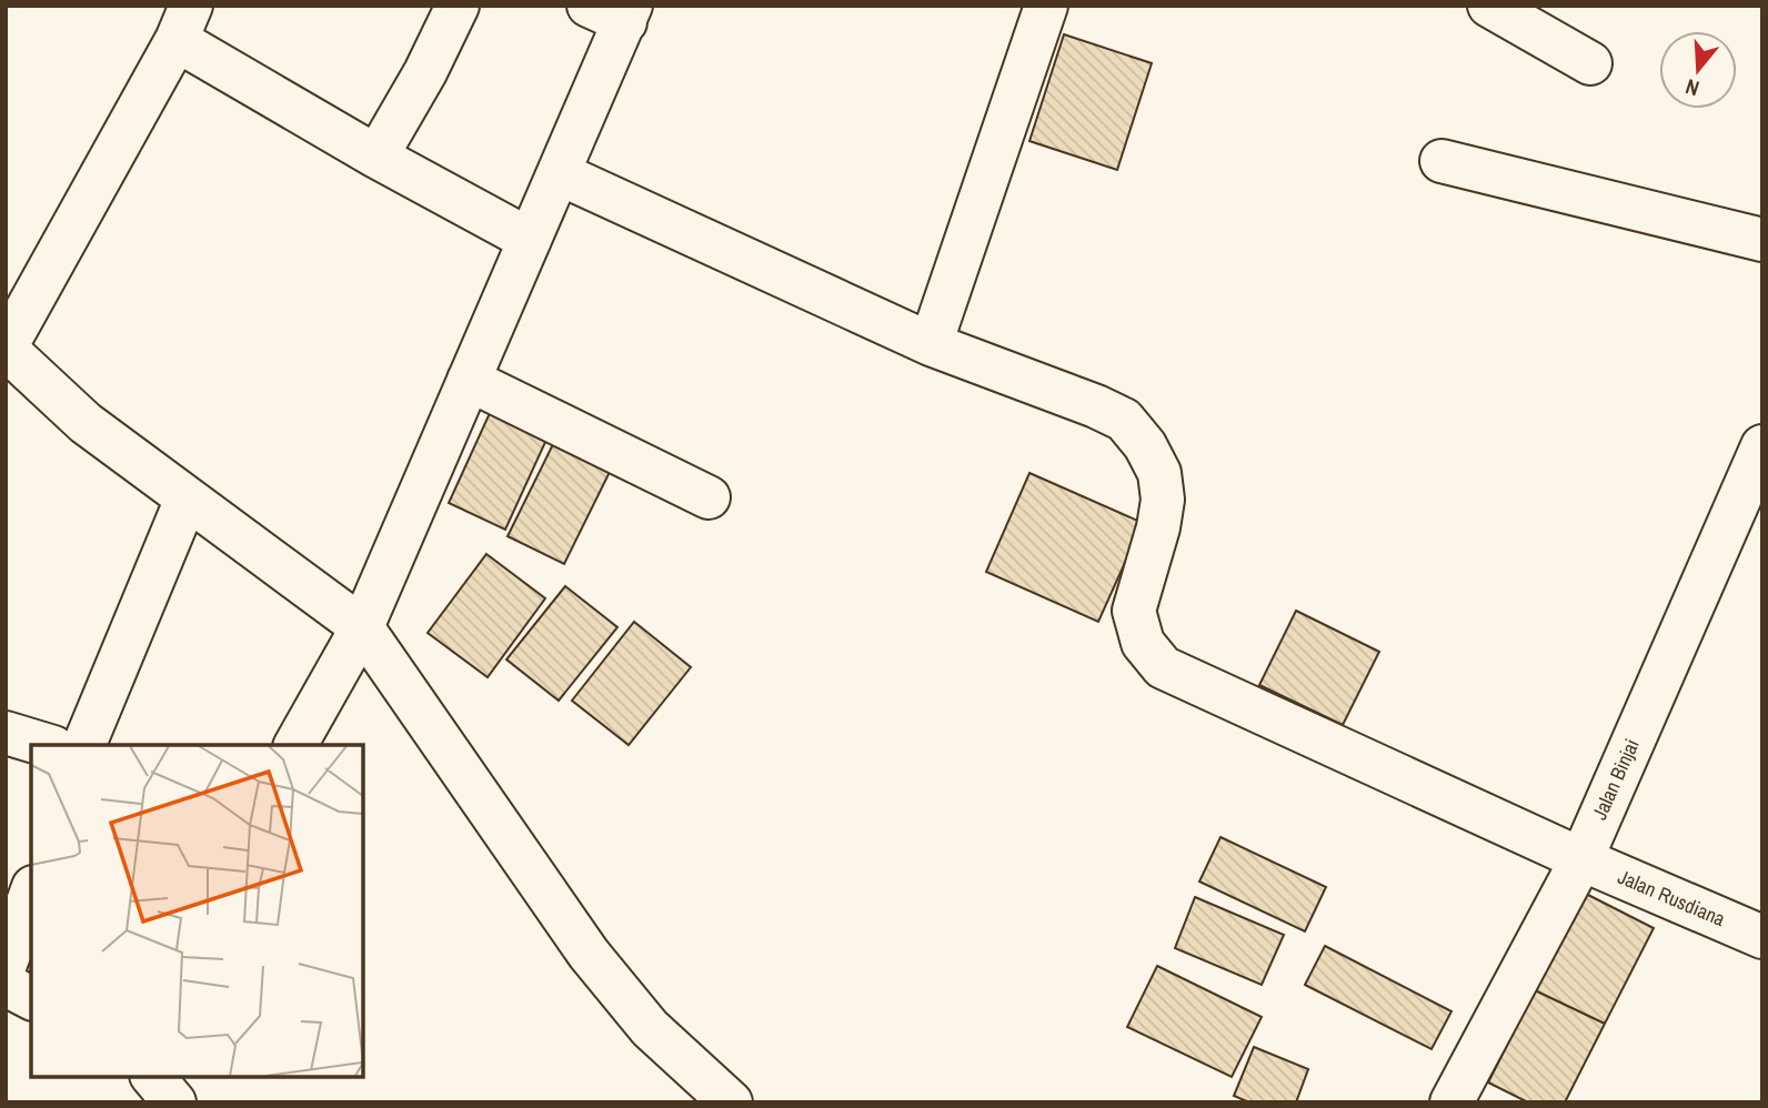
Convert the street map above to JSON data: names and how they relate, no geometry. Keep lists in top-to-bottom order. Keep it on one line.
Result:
{"streets":{"street":["Jalan Binjai","Jalan Rusdiana"]},"crossings":[["Jalan Binjai","Jalan Rusdiana"]],"north":"bottom"}
